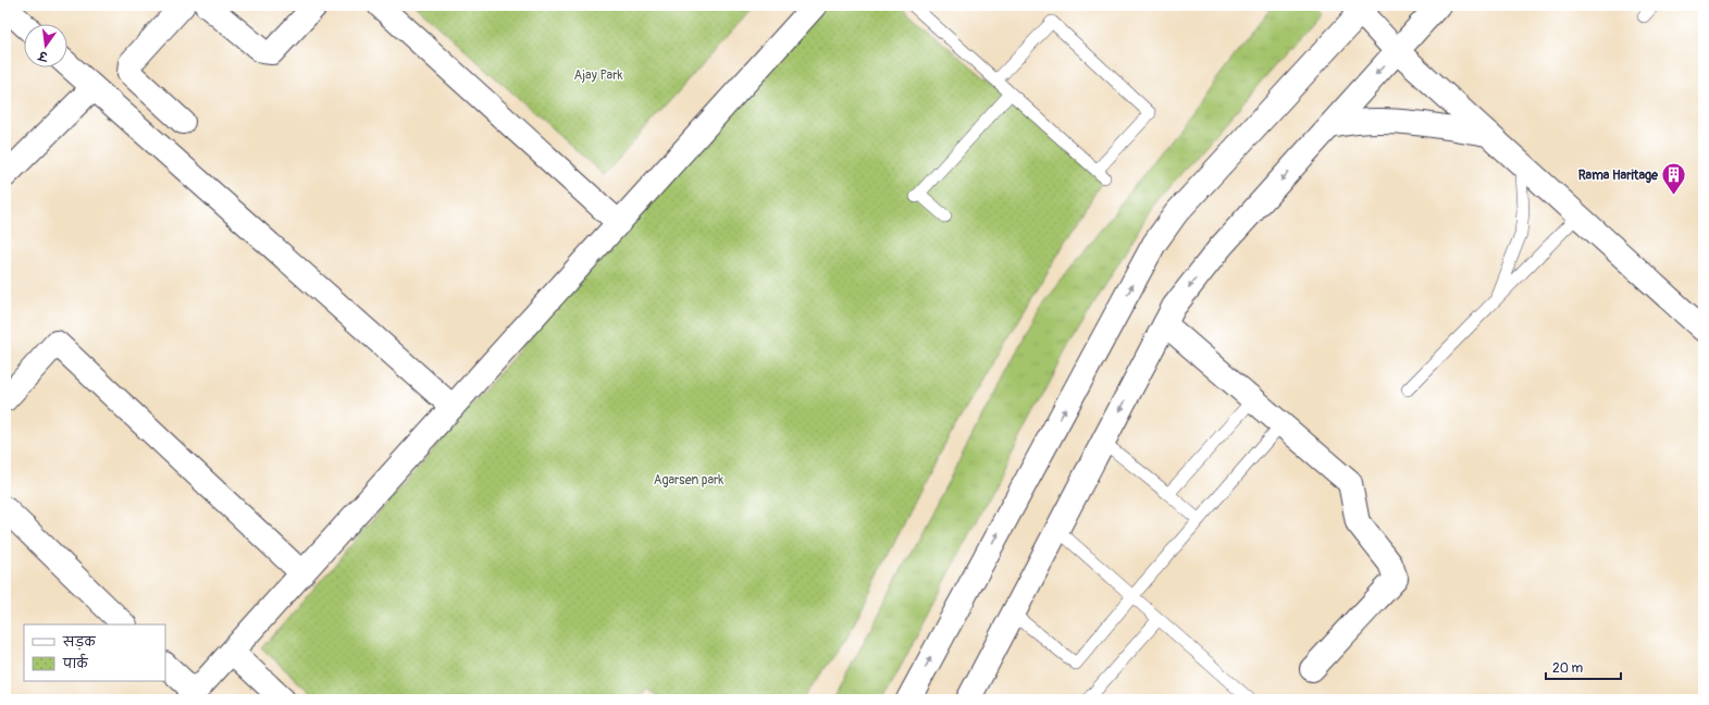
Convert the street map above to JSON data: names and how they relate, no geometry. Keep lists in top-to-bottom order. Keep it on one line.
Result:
{"parks":["Ajay Park","Agarsen park"],"places":{"building":["Rama Haritage"]},"legend":["सड़क","पार्क"],"scale_bar":"20 m","north":"bottom"}
